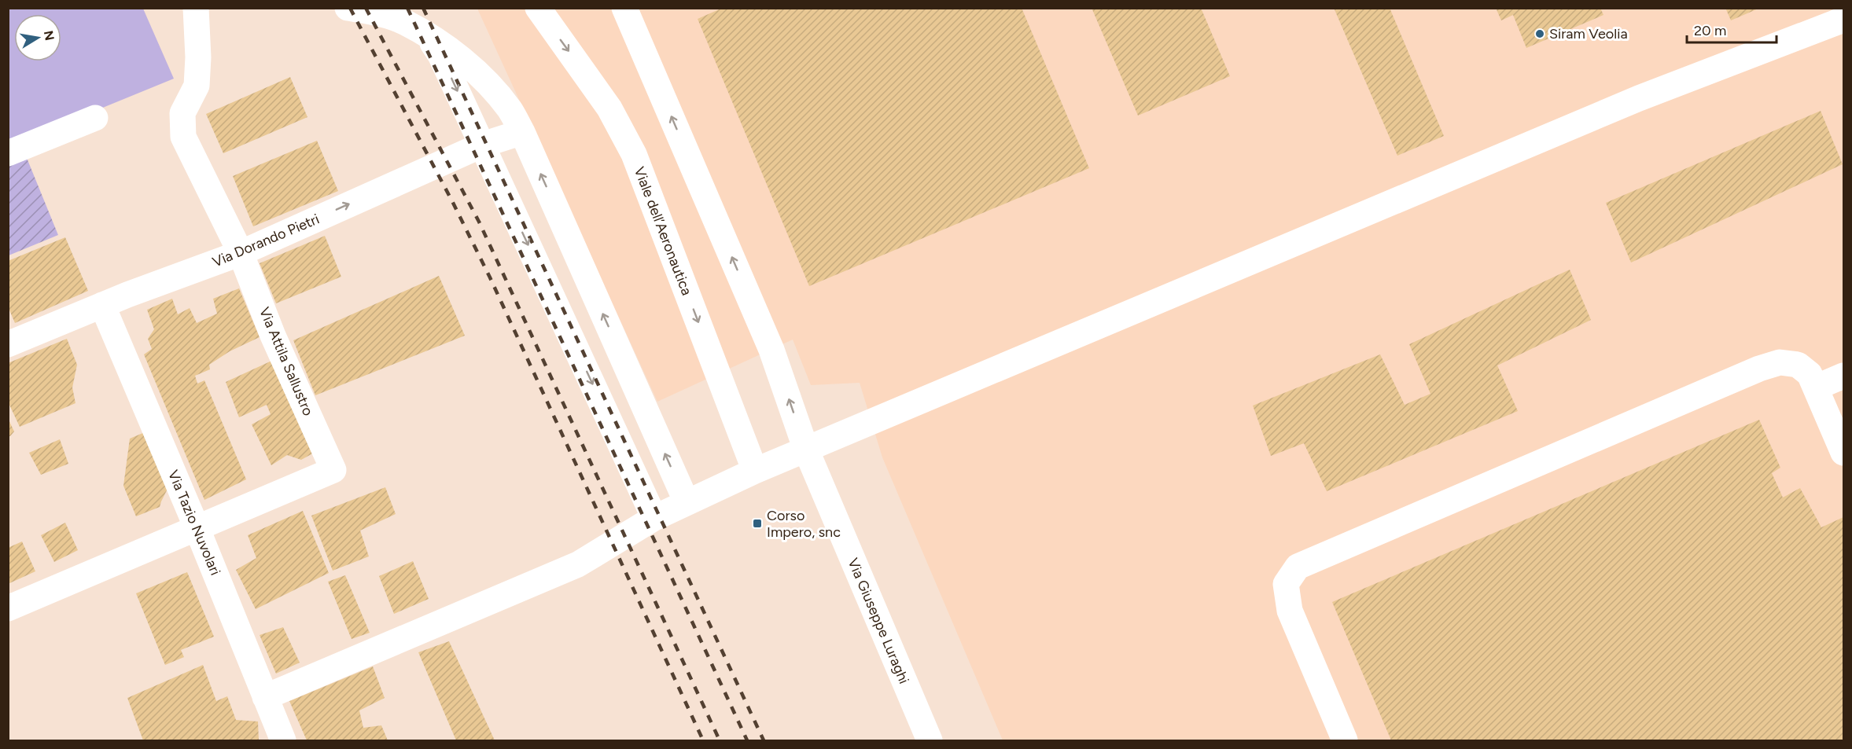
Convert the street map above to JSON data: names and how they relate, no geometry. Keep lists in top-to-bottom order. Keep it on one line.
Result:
{"streets":{"street":["Viale dell’Aeronautica","Via Dorando Pietri","Via Attila Sallustro","Via Tazio Nuvolari","Via Giuseppe Luraghi"]},"crossings":[["Via Dorando Pietri","Via Attila Sallustro"],["Via Dorando Pietri","Via Tazio Nuvolari"],["Via Attila Sallustro","Via Tazio Nuvolari"]],"one_way":["Via Dorando Pietri"],"places":{"other":["Siram Veolia"],"transit":["Corso Impero, snc"]},"scale_bar":"20 m","north":"right"}
